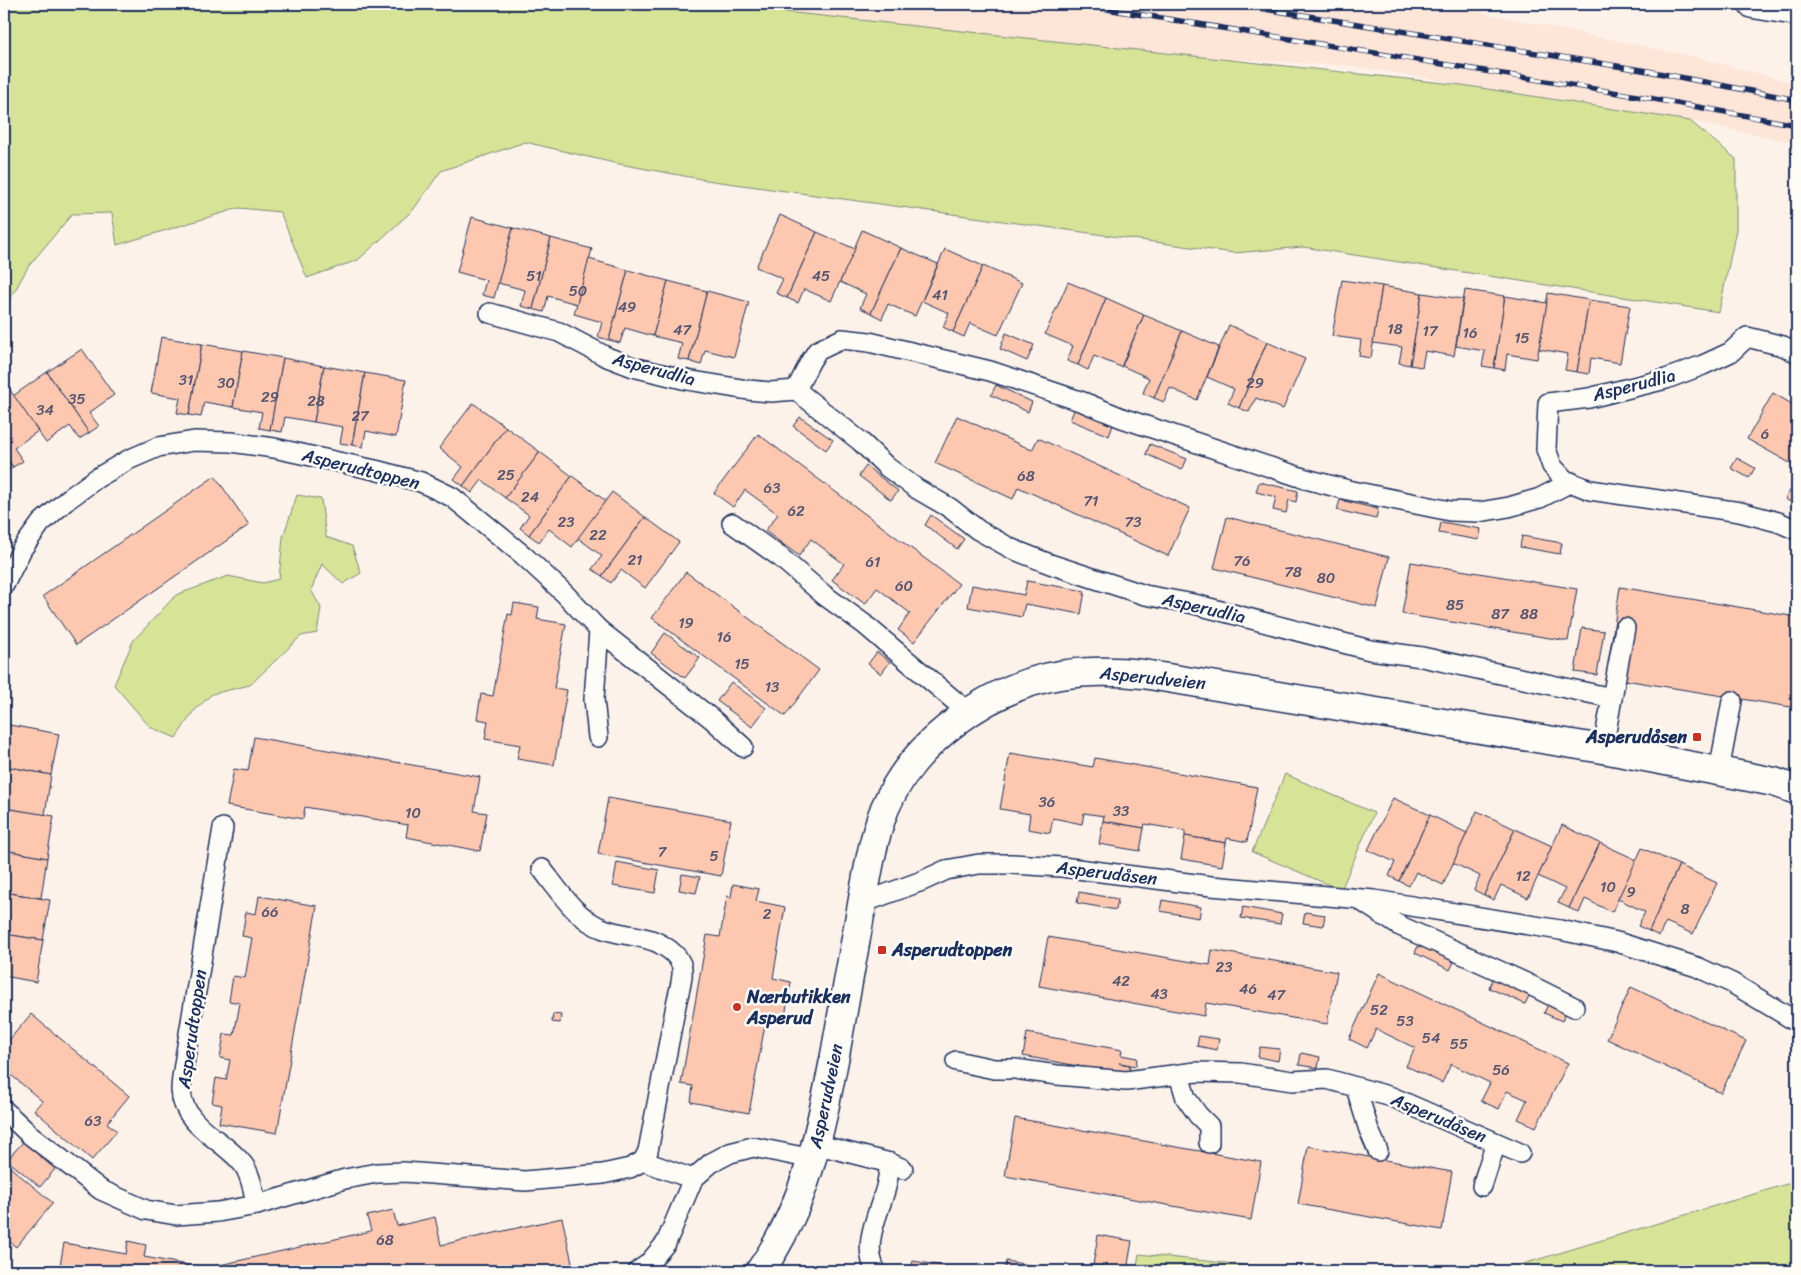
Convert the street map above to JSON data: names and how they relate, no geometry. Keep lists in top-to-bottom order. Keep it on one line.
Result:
{"streets":{"street":["Asperudveien"],"lane":["Asperudlia","Asperudtoppen","Asperudåsen"]},"crossings":[["Asperudveien","Asperudåsen"]],"places":{"transit":["Asperudåsen","Asperudtoppen"],"other":["Nærbutikken Asperud"]},"house_numbers":["51","45","50","41","49","18","47","17","16","15","31","30","29","29","35","28","34","27","6","25","68","63","24","71","62","23","73","22","21","76","61","78","80","60","85","87","88","19","16","15","13","36","33","10","7","5","12","10","9","8","66","2","23","42","46","43","47","52","53","54","55","56","63","68"]}
